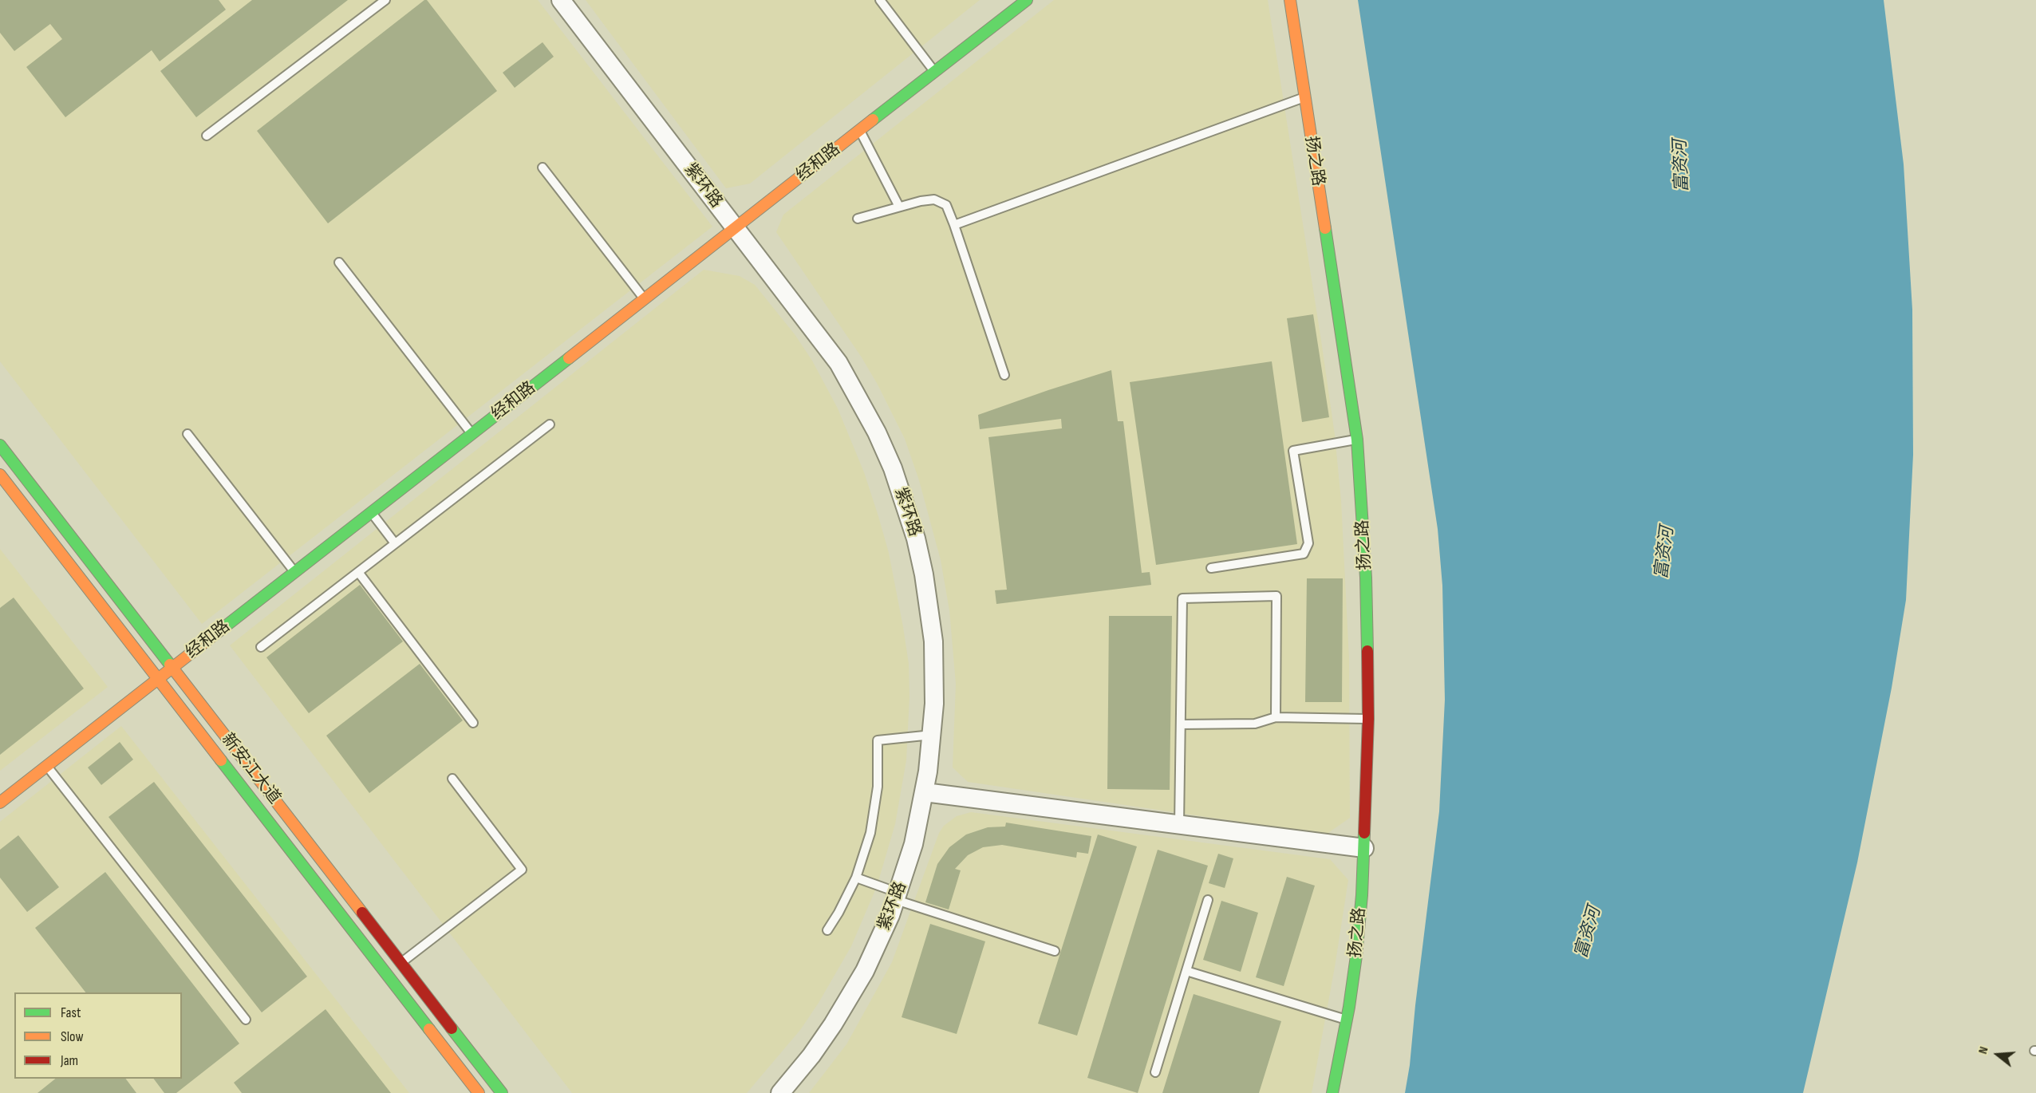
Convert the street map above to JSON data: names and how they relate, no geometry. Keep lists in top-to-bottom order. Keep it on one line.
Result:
{"streets":{"street":["扬之路","经和路","紫环路","新安江大道"]},"crossings":[["经和路","紫环路"],["经和路","新安江大道"]],"water":["富资河"],"legend":["Fast","Slow","Jam"],"north":"left"}
